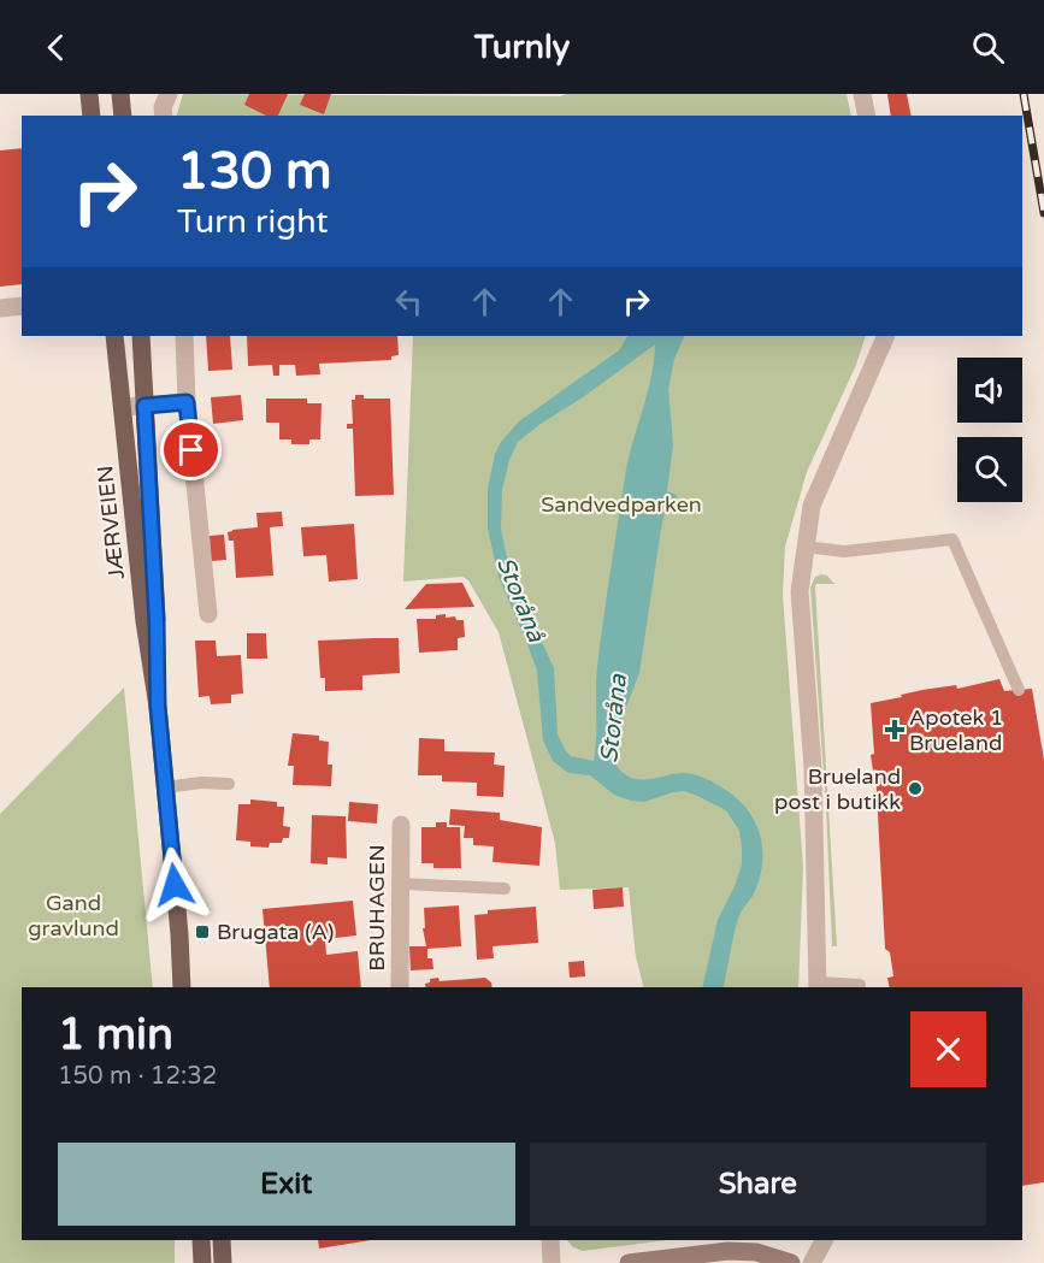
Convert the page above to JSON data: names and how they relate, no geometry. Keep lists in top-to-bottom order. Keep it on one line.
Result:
{"streets":{"main road":["JÆRVEIEN"],"street":["BRUHAGEN"]},"water":["Storånå","Storåna"],"parks":["Sandvedparken","Gand gravlund"],"places":{"health":["Apotek 1 Brueland"],"other":["Brueland post i butikk"],"transit":["Brugata (A)"]},"page":{"header":"Turnly","turn":["130 m","Turn right"],"heading":["1 min","150 m · 12:32"],"buttons":["Exit","Share"]}}
